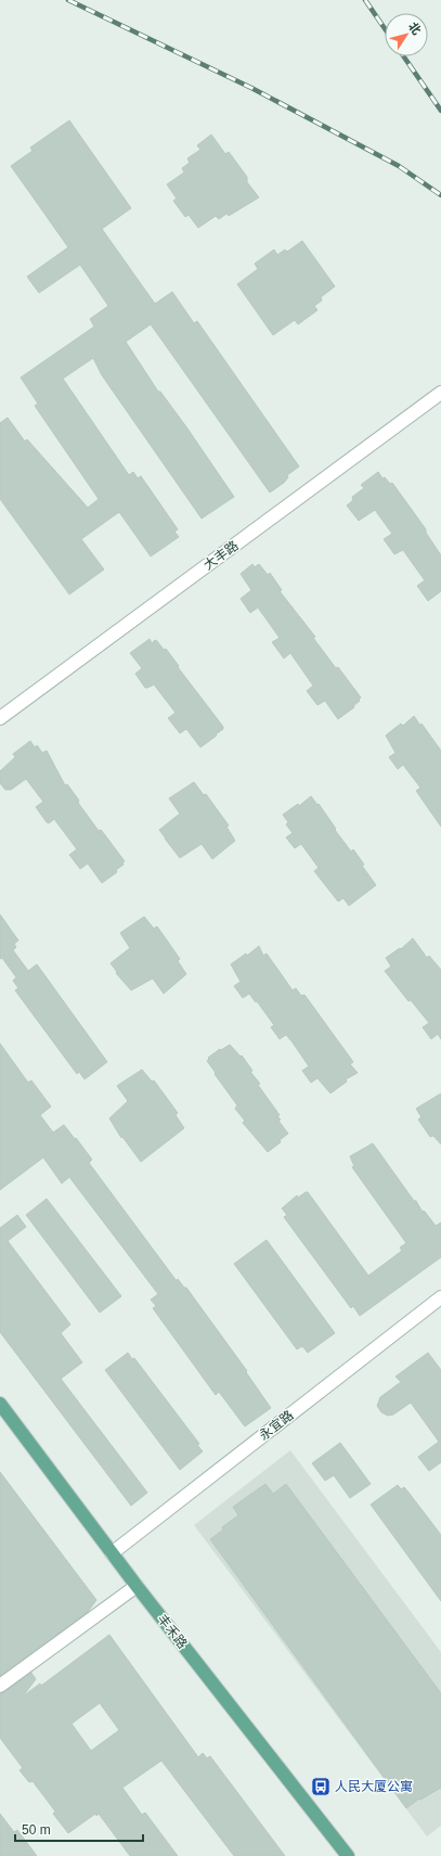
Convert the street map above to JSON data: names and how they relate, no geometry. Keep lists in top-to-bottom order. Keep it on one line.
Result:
{"streets":{"main road":["丰禾路"],"street":["大丰路","永宜路"]},"crossings":[["永宜路","丰禾路"]],"places":{"bus stop":["人民大厦公寓"]},"scale_bar":"50 m","north":"top right"}
